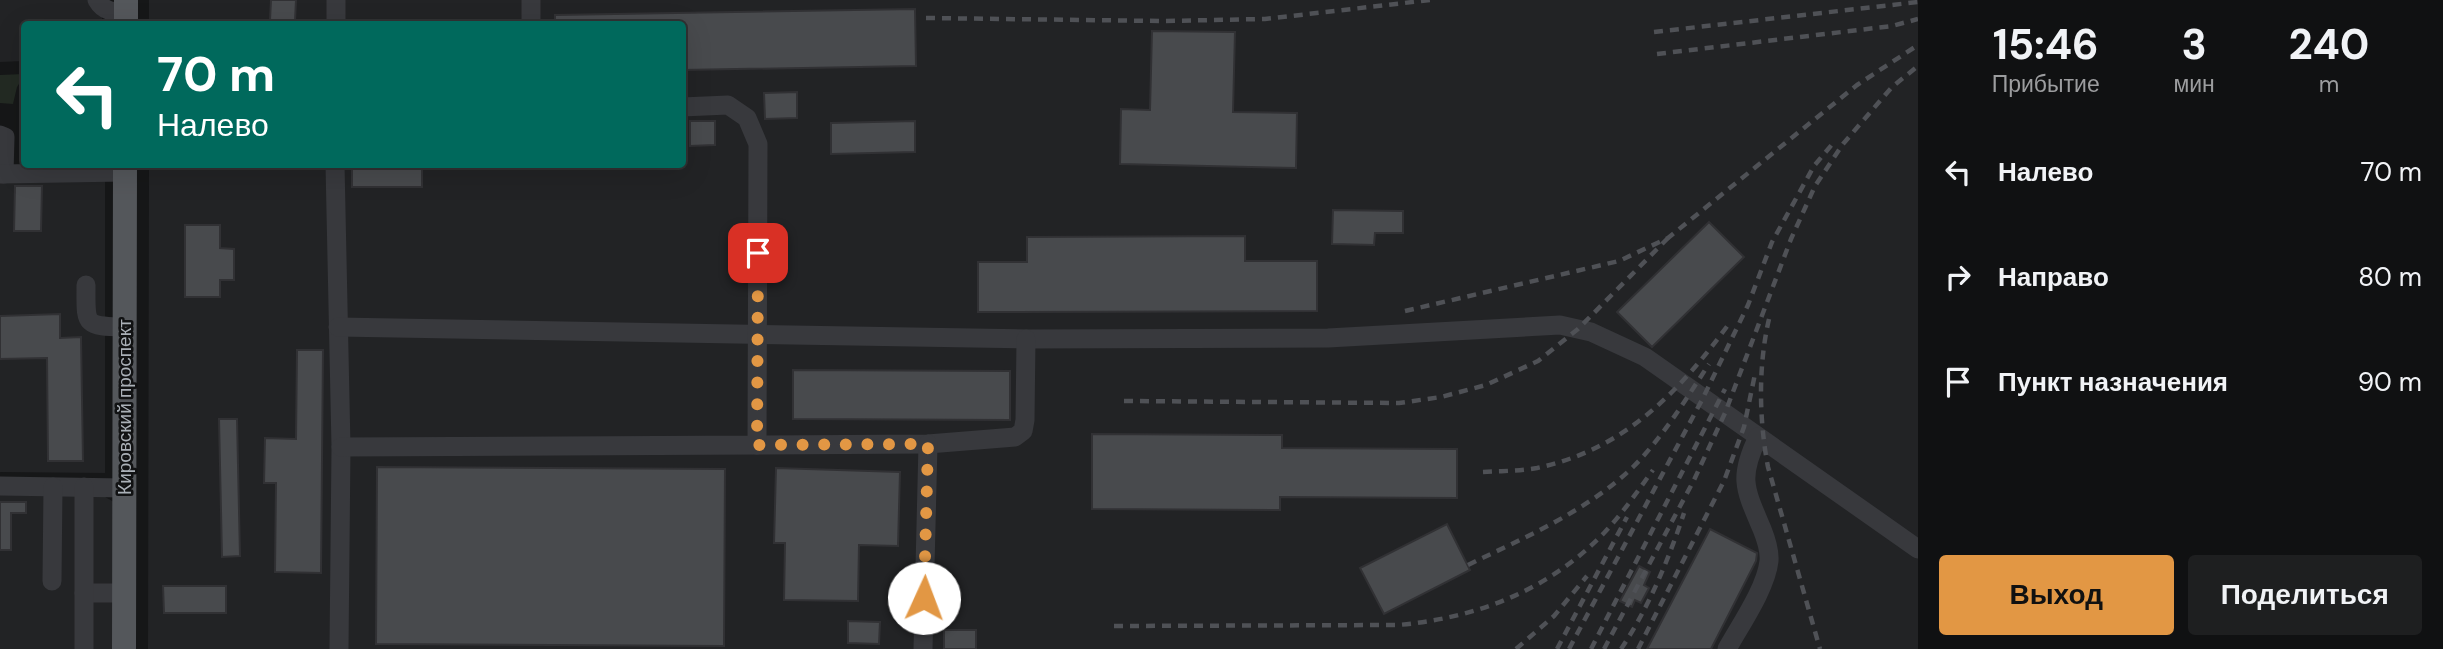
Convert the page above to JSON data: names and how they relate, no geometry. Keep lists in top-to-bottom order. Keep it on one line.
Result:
{"streets":{"main road":["Кировский проспект"]},"page":{"eta":["15:46","Прибытие","3","мин","240","m"],"turn":["70 m","Налево"],"list":[{"name":"Налево","value":"70 m"},{"name":"Направо","value":"80 m"},{"name":"Пункт назначения","value":"90 m"}],"buttons":["Выход","Поделиться"]}}
